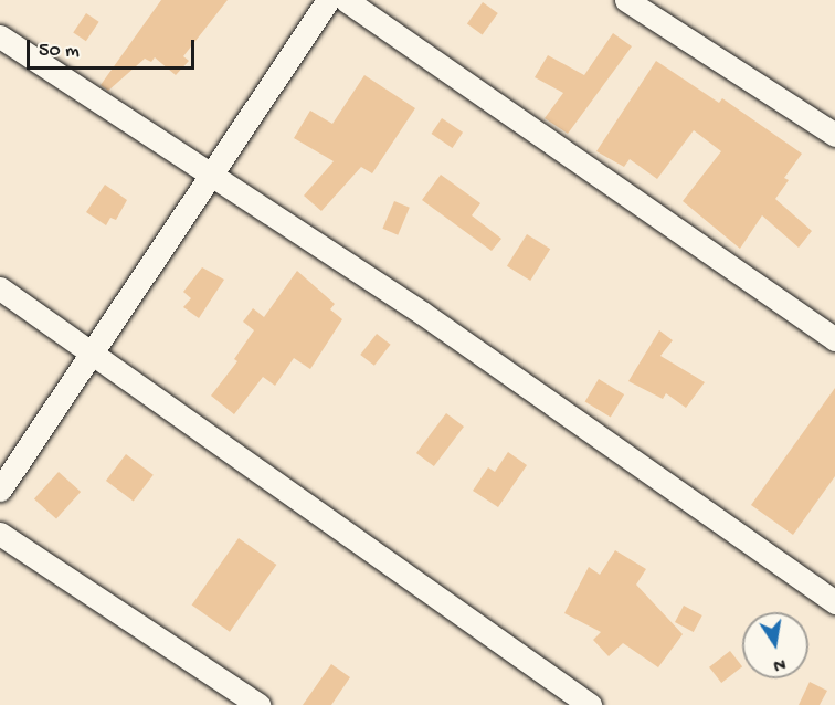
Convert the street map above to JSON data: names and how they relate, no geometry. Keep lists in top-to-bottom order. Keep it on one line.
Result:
{"scale_bar":"50 m","north":"bottom"}
